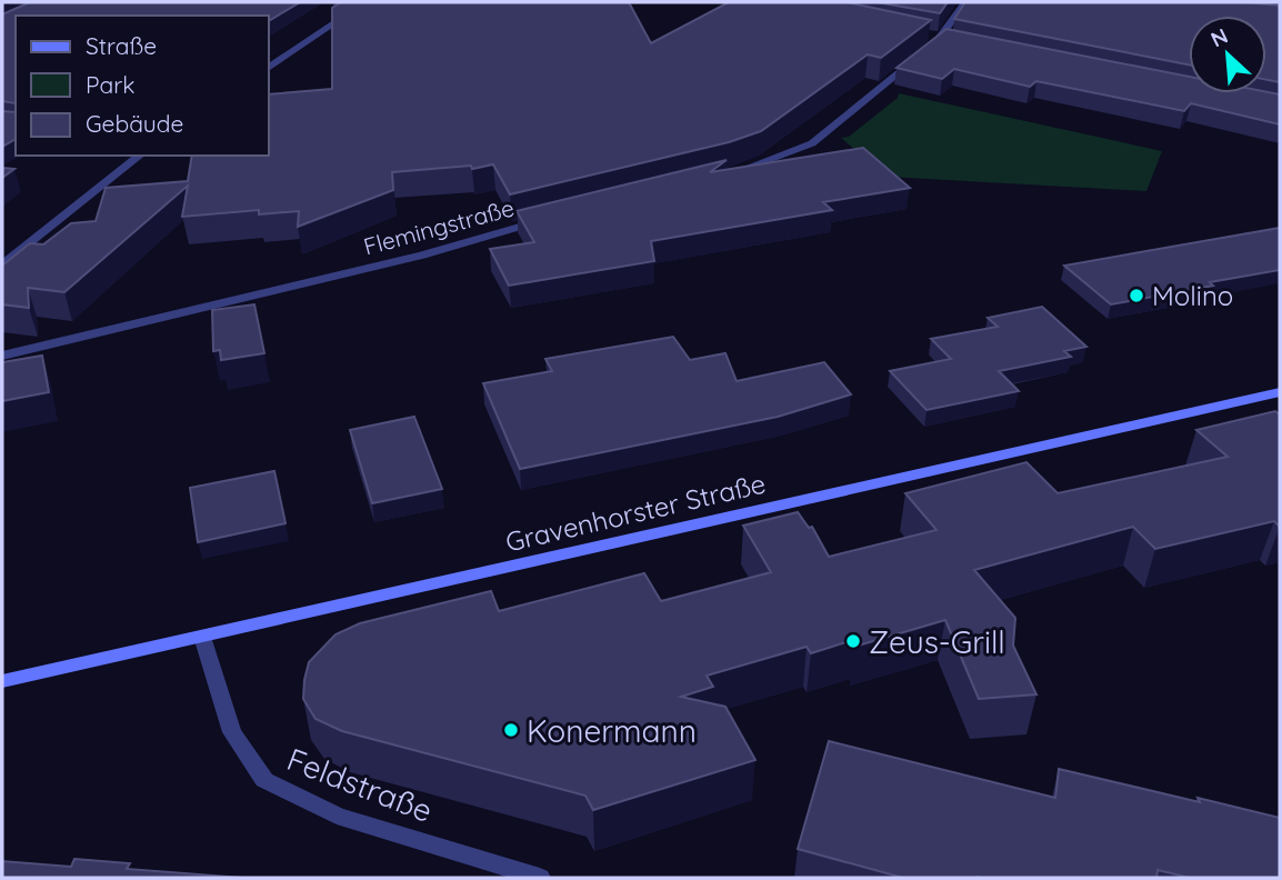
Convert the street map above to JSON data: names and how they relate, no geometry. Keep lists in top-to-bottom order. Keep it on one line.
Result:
{"streets":{"main road":["Gravenhorster Straße"],"street":["Flemingstraße","Feldstraße"]},"crossings":[["Gravenhorster Straße","Feldstraße"]],"places":["Molino","Zeus-Grill","Konermann"],"legend":["Straße","Park","Gebäude"],"north":"top left"}
